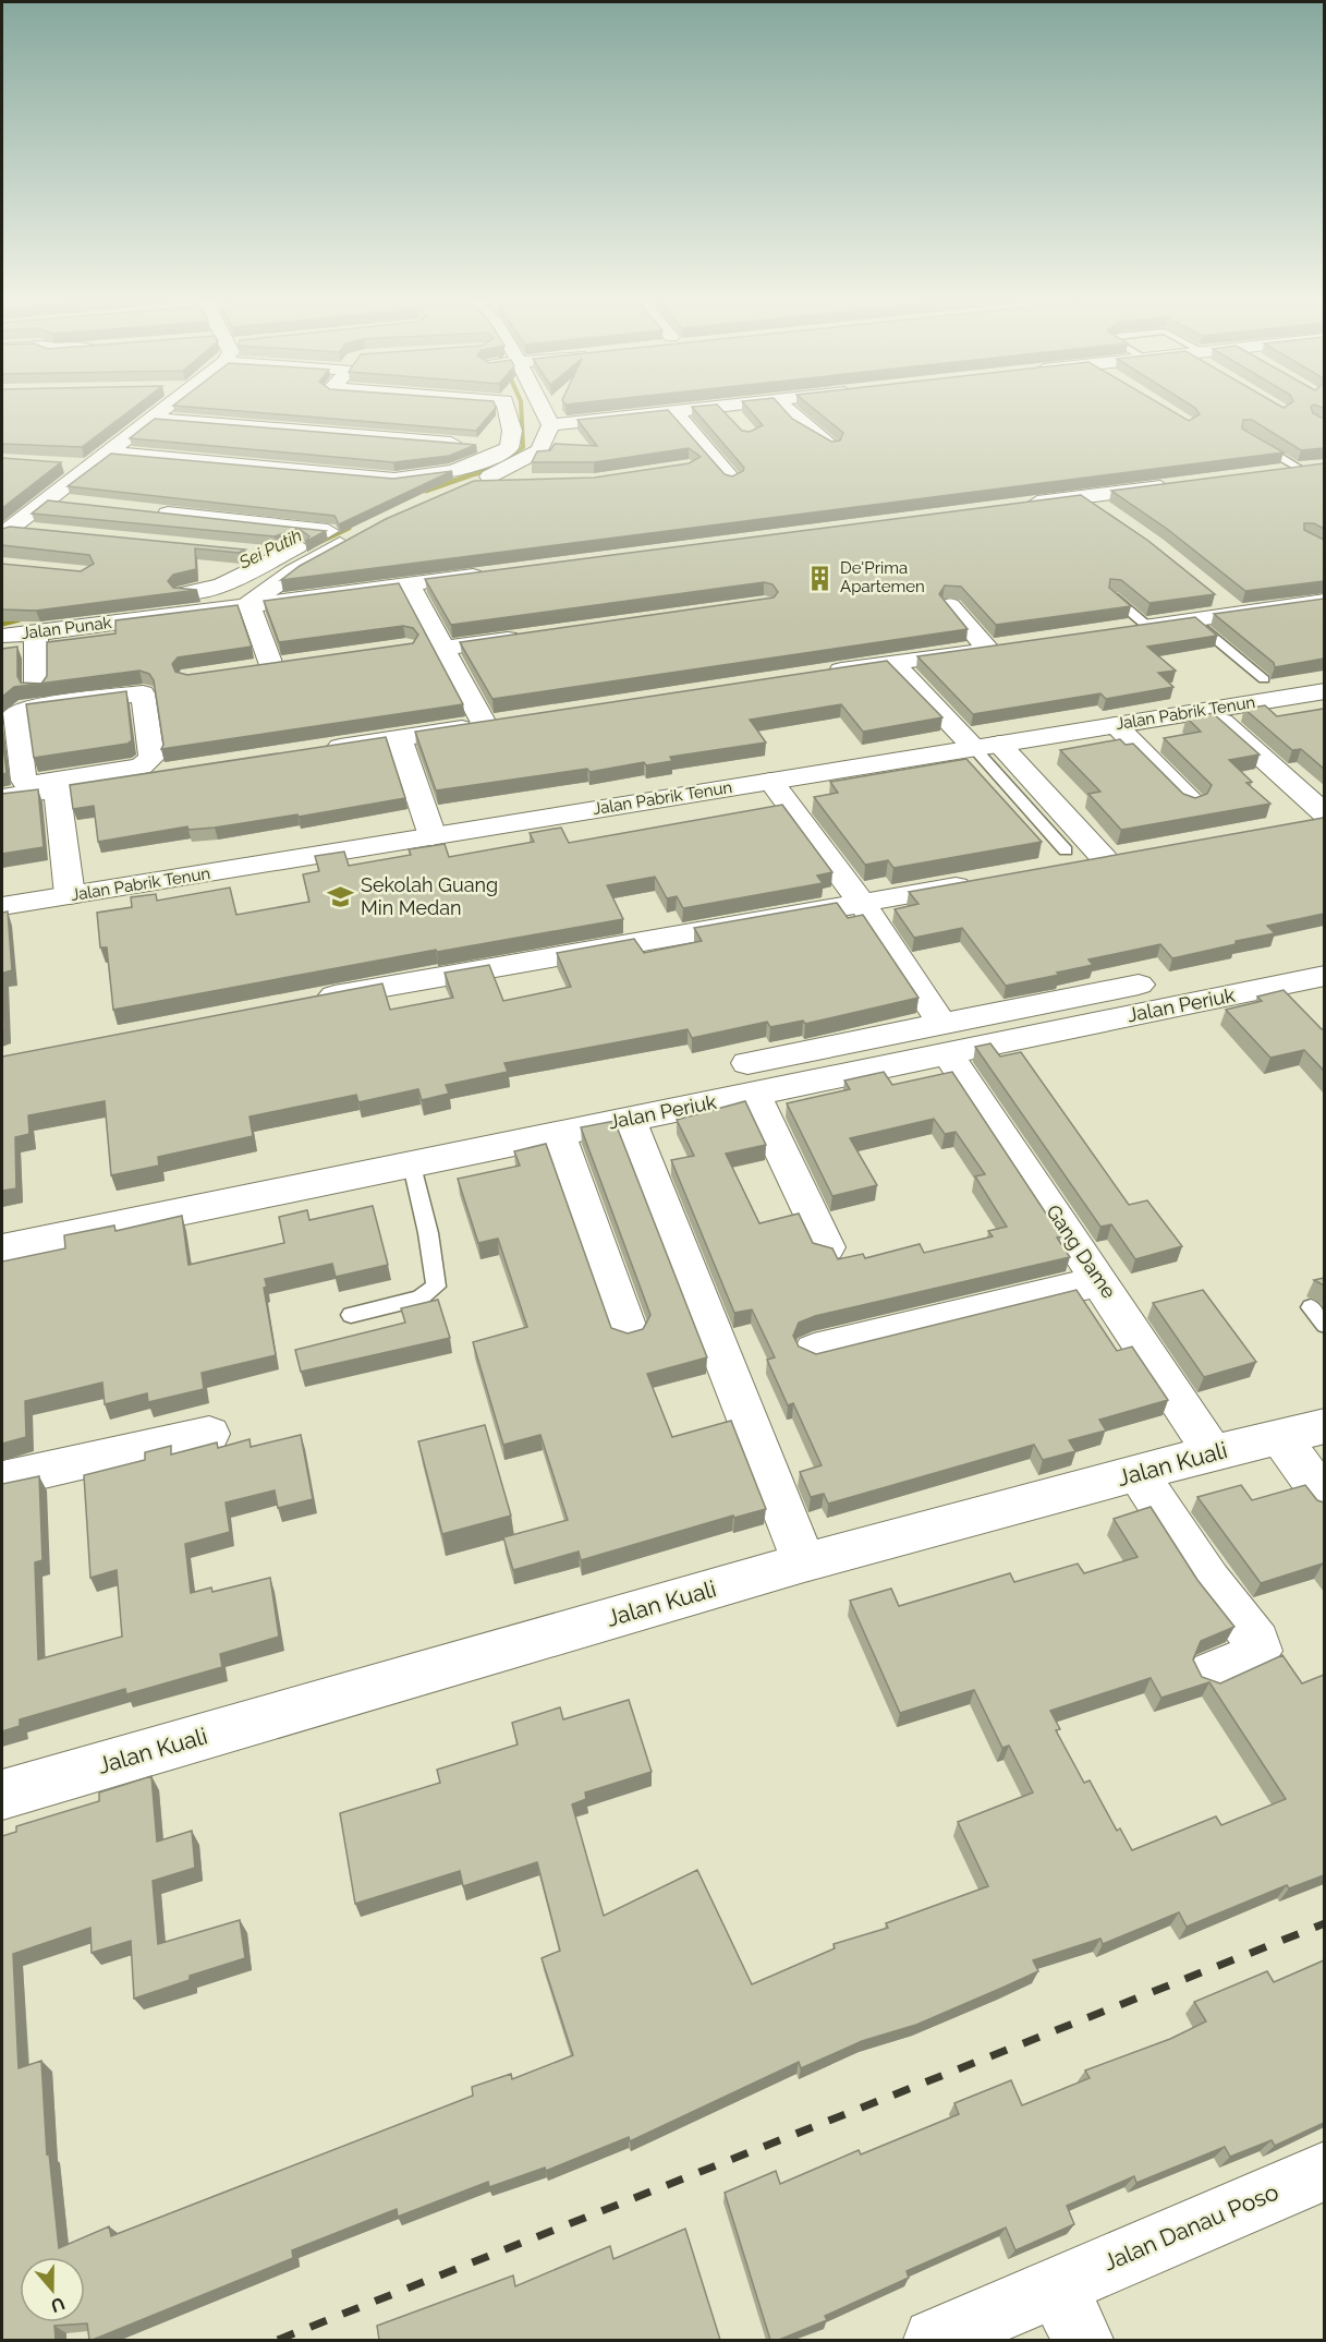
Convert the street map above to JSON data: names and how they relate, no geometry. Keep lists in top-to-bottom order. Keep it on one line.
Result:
{"streets":{"street":["Jalan Punak","Jalan Pabrik Tenun","Jalan Periuk","Gang Dame","Jalan Kuali","Jalan Danau Poso"]},"crossings":[["Jalan Pabrik Tenun","Gang Dame"],["Jalan Periuk","Gang Dame"],["Gang Dame","Jalan Kuali"]],"water":["Sei Putih"],"places":{"building":["De'Prima Apartemen"],"school or university":["Sekolah Guang Min Medan"]},"north":"bottom"}
